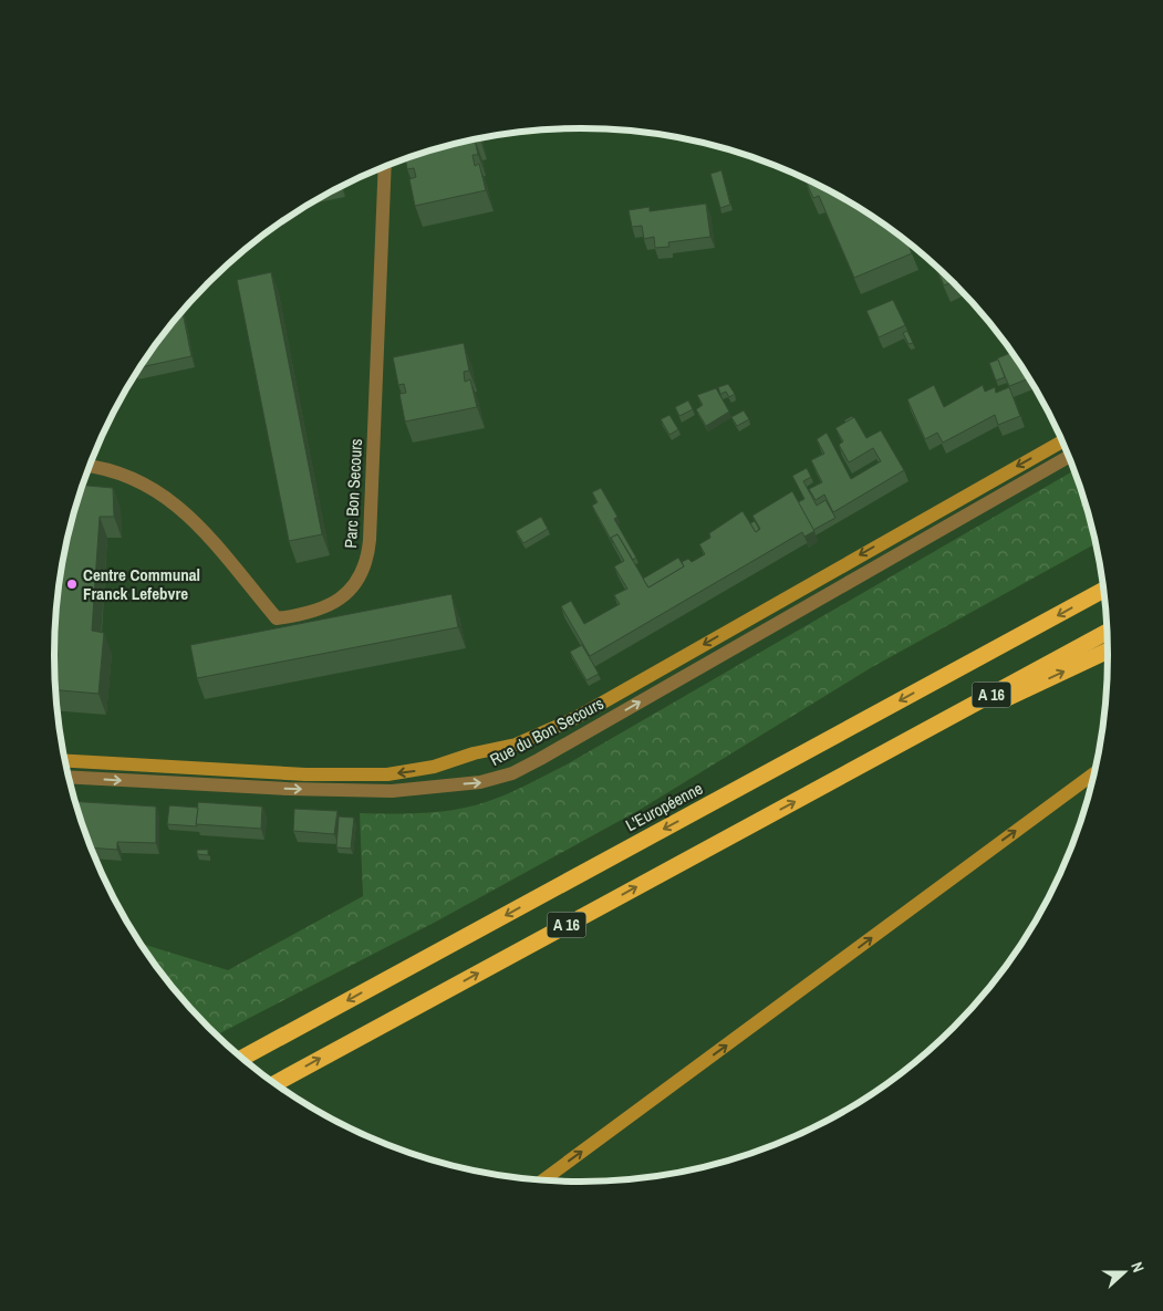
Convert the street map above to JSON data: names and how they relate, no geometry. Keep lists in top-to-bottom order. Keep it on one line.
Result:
{"streets":{"highway":["A 16","L'Européenne"],"main road":["Rue du Bon Secours"],"street":["Parc Bon Secours"]},"places":["Centre Communal Franck Lefebvre"],"north":"right"}
